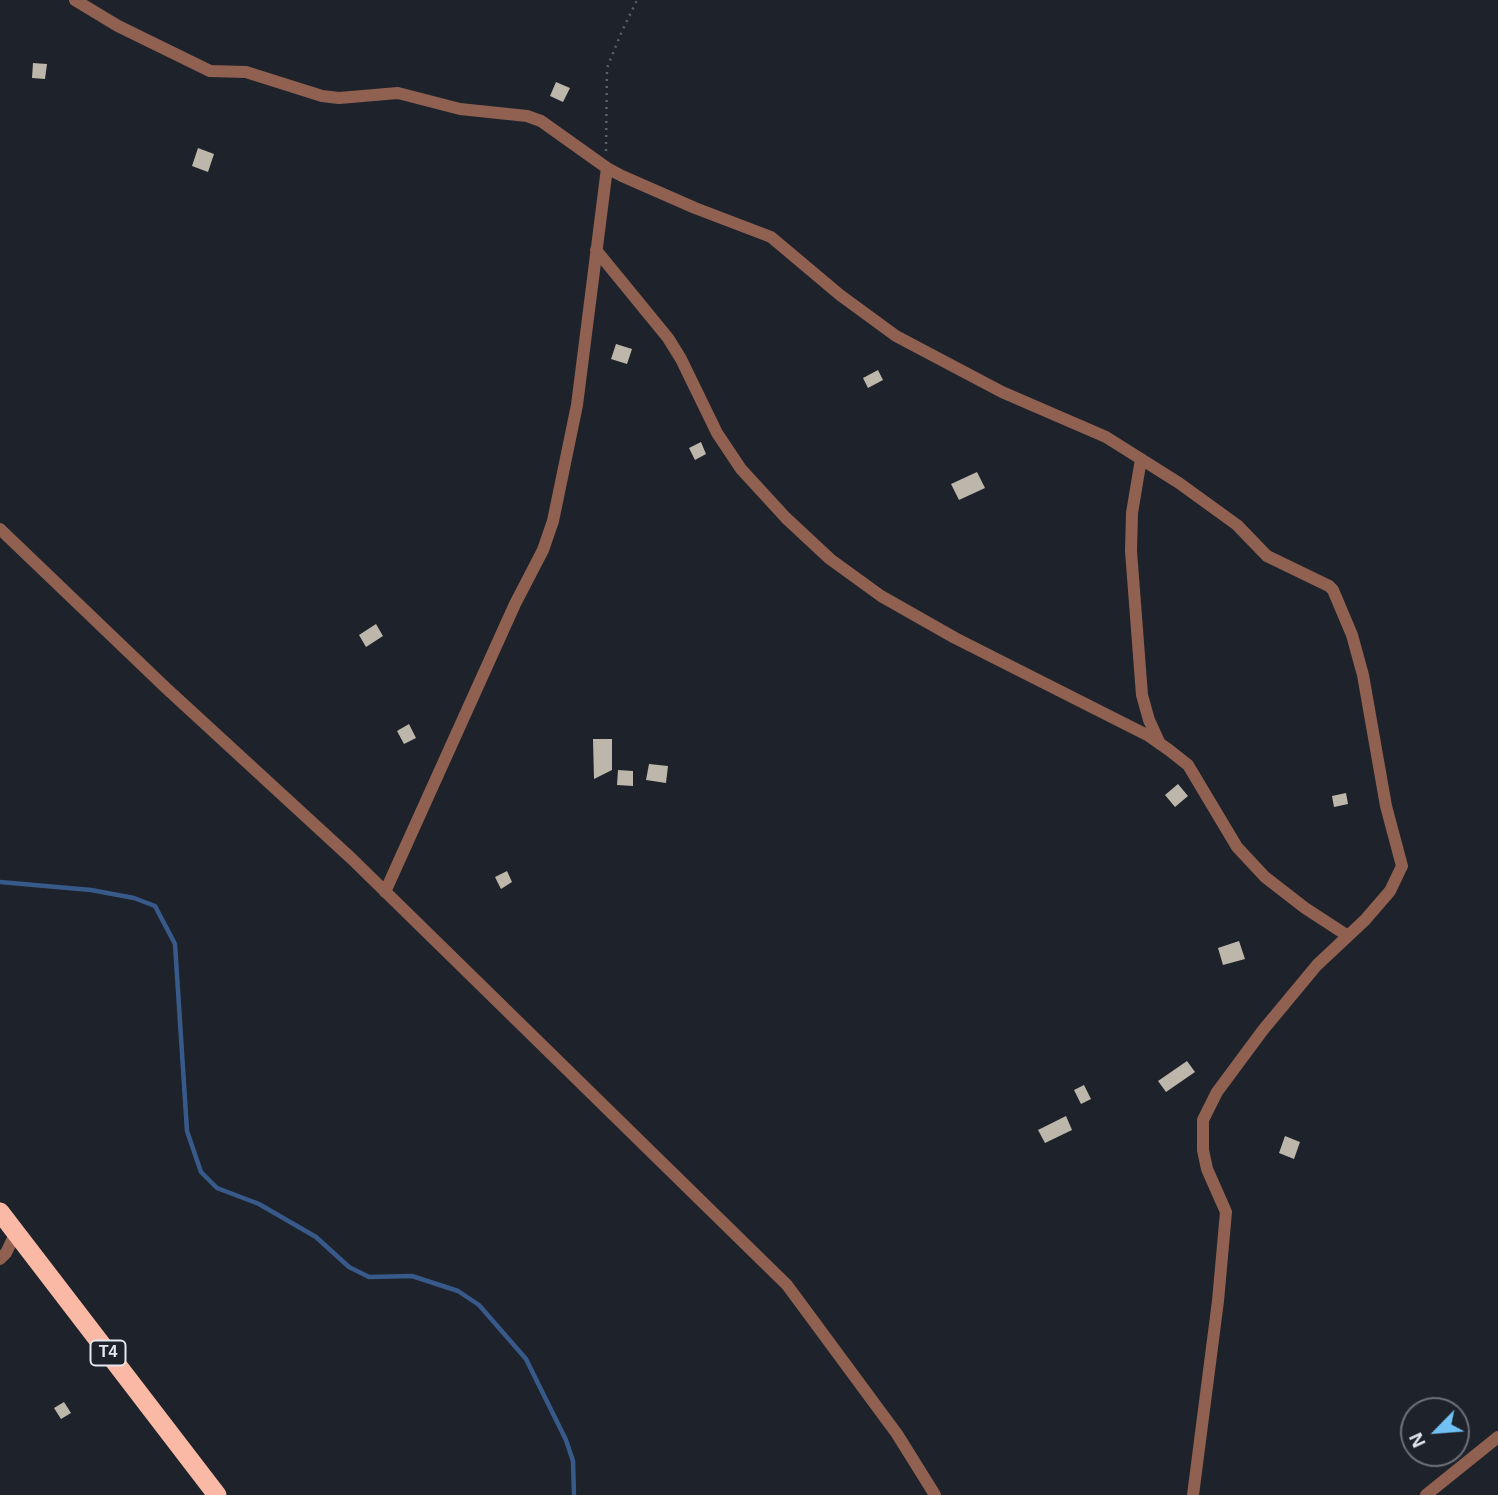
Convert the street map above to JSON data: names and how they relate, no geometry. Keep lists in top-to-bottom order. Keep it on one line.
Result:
{"streets":{"highway":["T4"]},"north":"bottom left"}
